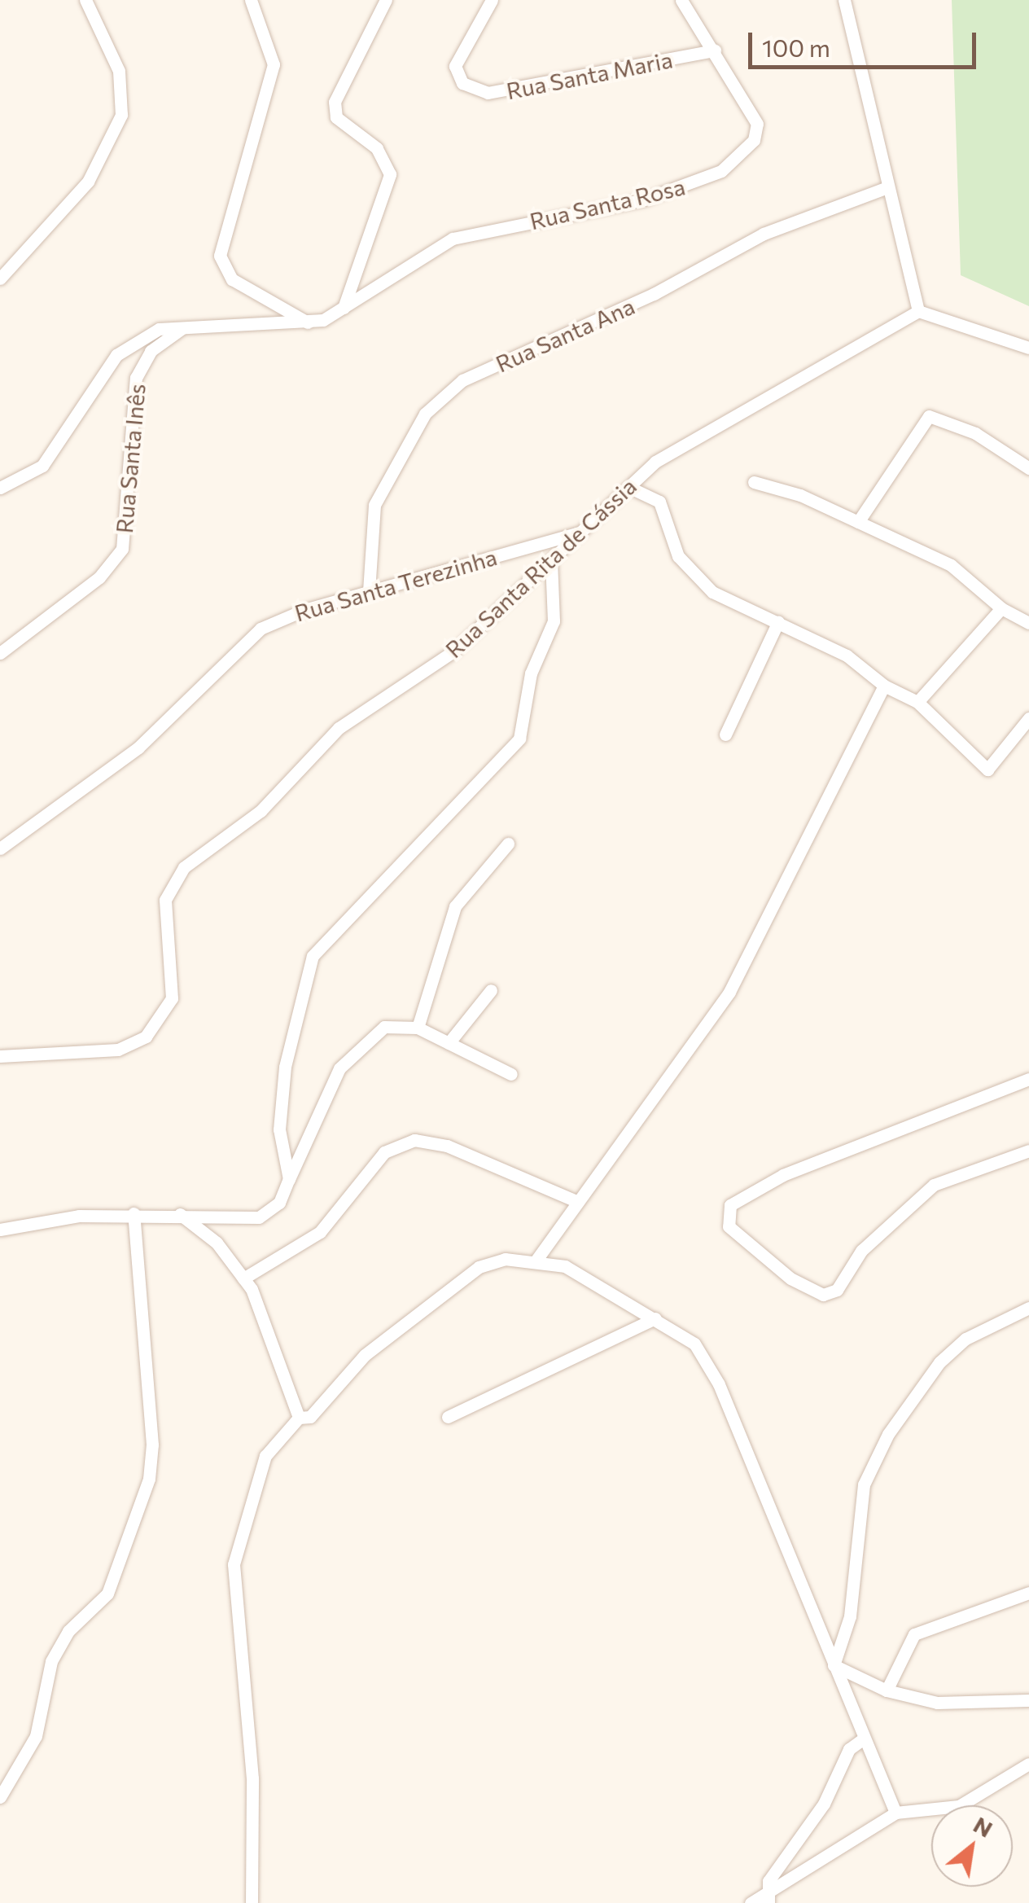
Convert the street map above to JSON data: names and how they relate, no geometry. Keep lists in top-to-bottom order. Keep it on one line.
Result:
{"streets":{"street":["Rua Santa Maria","Rua Santa Rosa","Rua Santa Ana","Rua Santa Inês","Rua Santa Rita de Cássia","Rua Santa Terezinha"]},"crossings":[["Rua Santa Maria","Rua Santa Rosa"],["Rua Santa Rosa","Rua Santa Inês"],["Rua Santa Ana","Rua Santa Terezinha"],["Rua Santa Rita de Cássia","Rua Santa Terezinha"]],"scale_bar":"100 m","north":"top right"}
